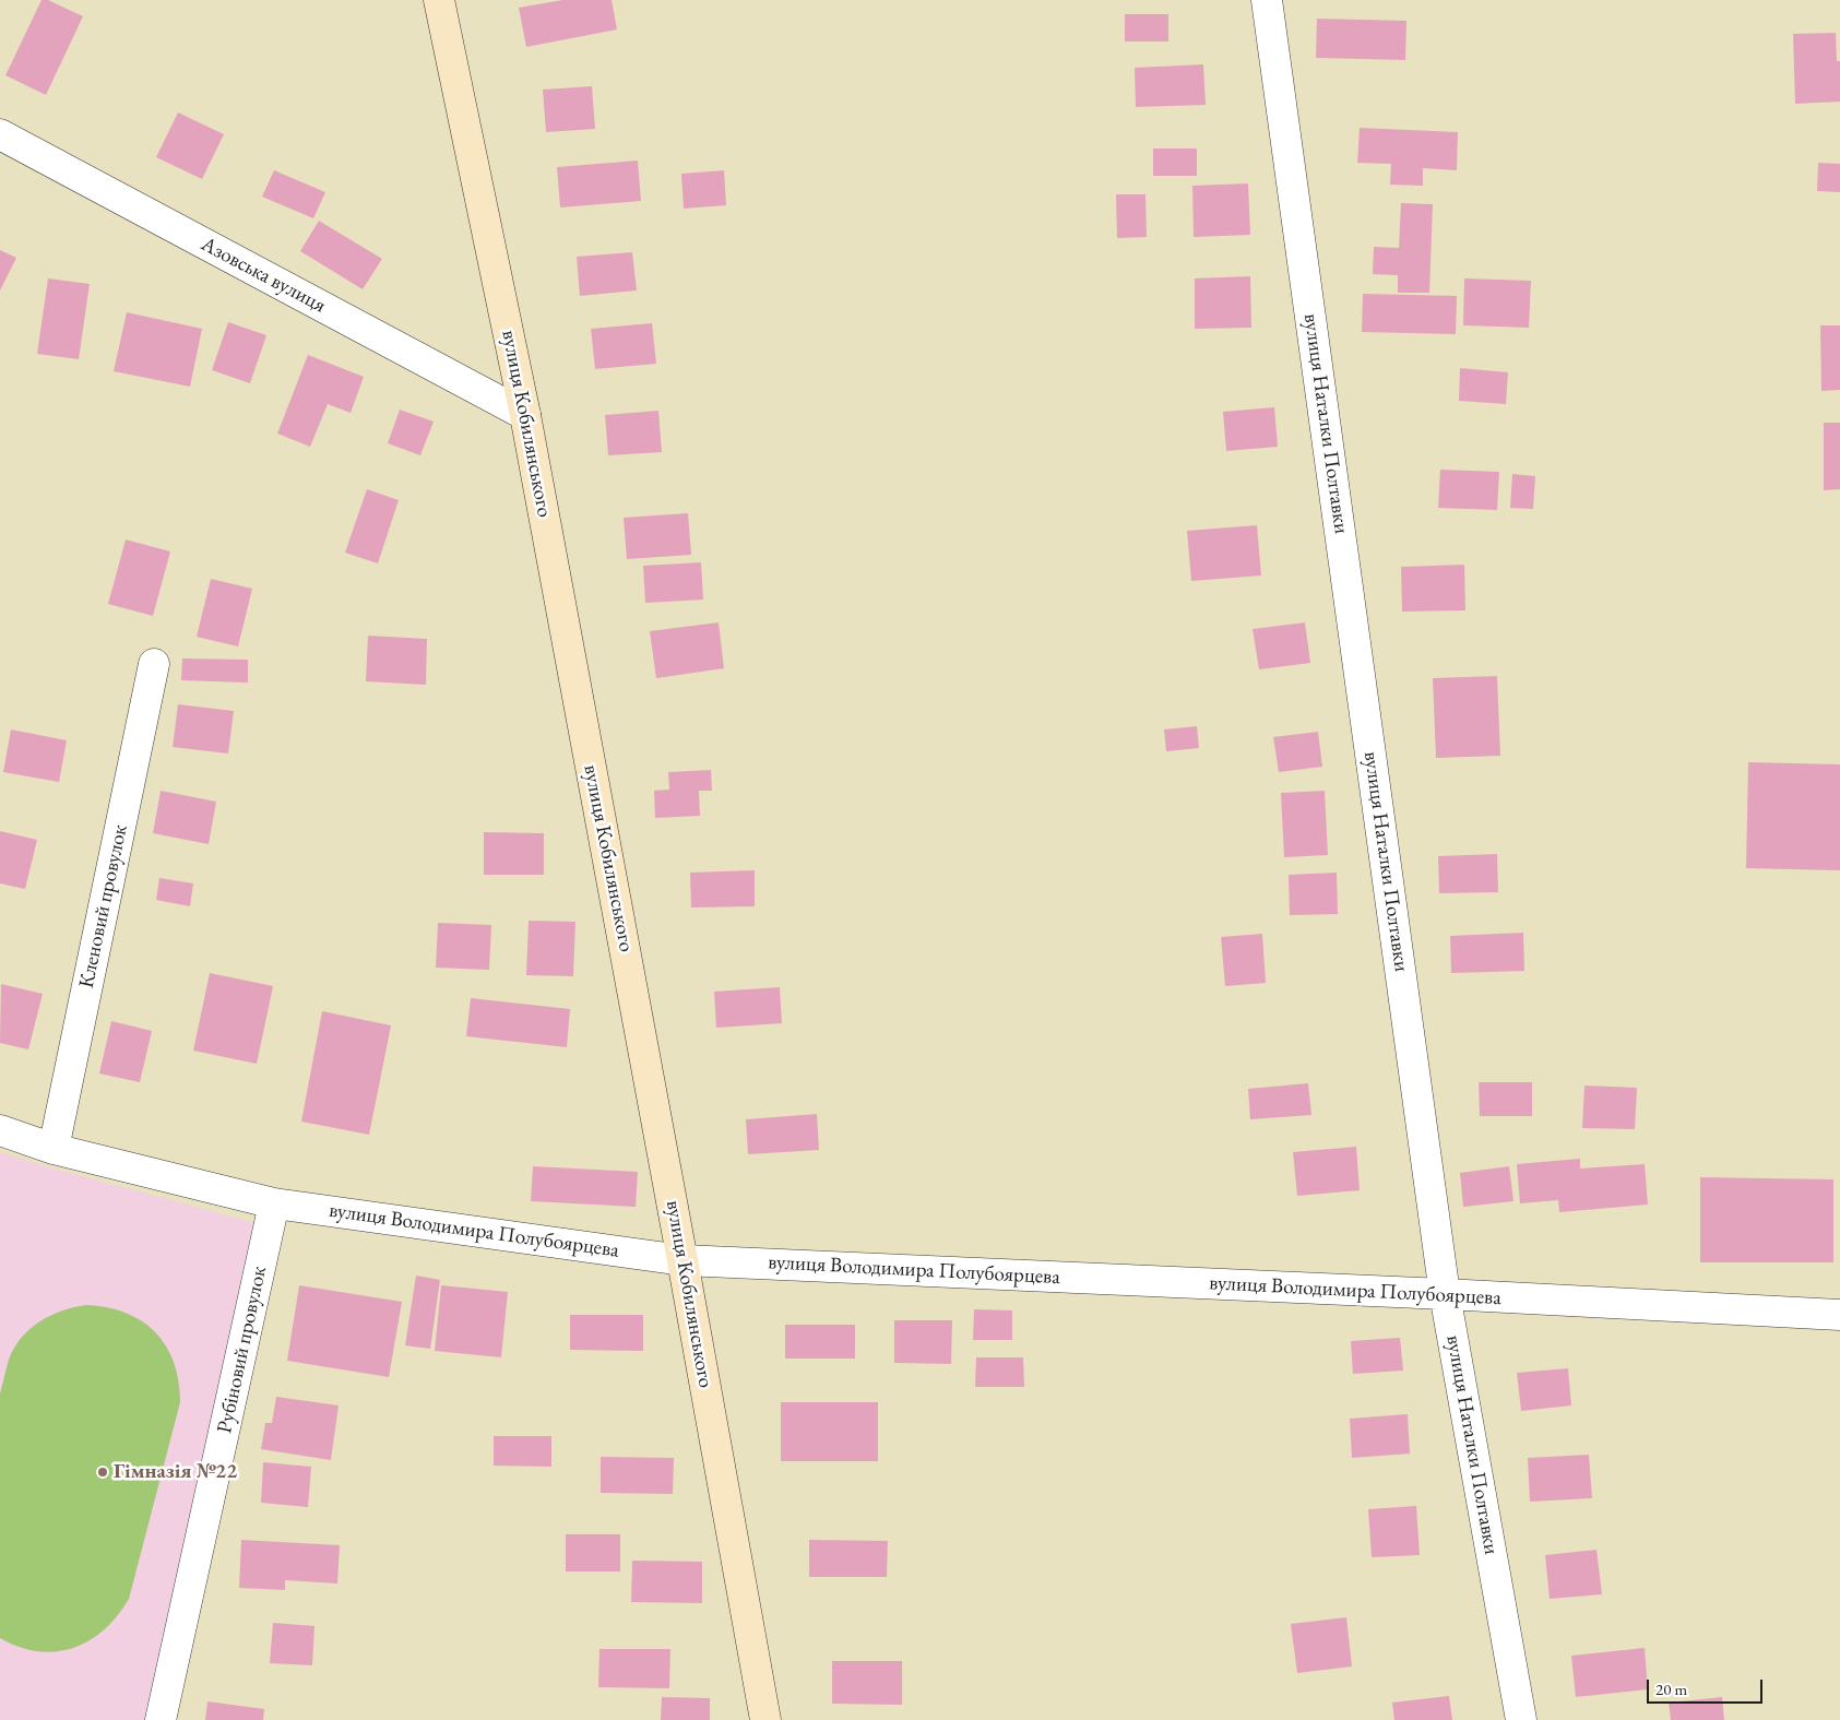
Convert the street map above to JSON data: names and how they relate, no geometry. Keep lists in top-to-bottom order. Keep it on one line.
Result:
{"streets":{"main road":["вулиця Кобилянського"],"street":["Азовська вулиця","вулиця Наталки Полтавки","Кленовий провулок","вулиця Володимира Полубоярцева","Рубіновий провулок"]},"crossings":[["Азовська вулиця","вулиця Кобилянського"],["вулиця Кобилянського","вулиця Володимира Полубоярцева"],["вулиця Наталки Полтавки","вулиця Володимира Полубоярцева"],["Кленовий провулок","вулиця Володимира Полубоярцева"],["вулиця Володимира Полубоярцева","Рубіновий провулок"]],"places":["Гімназія №22"],"scale_bar":"20 m"}
